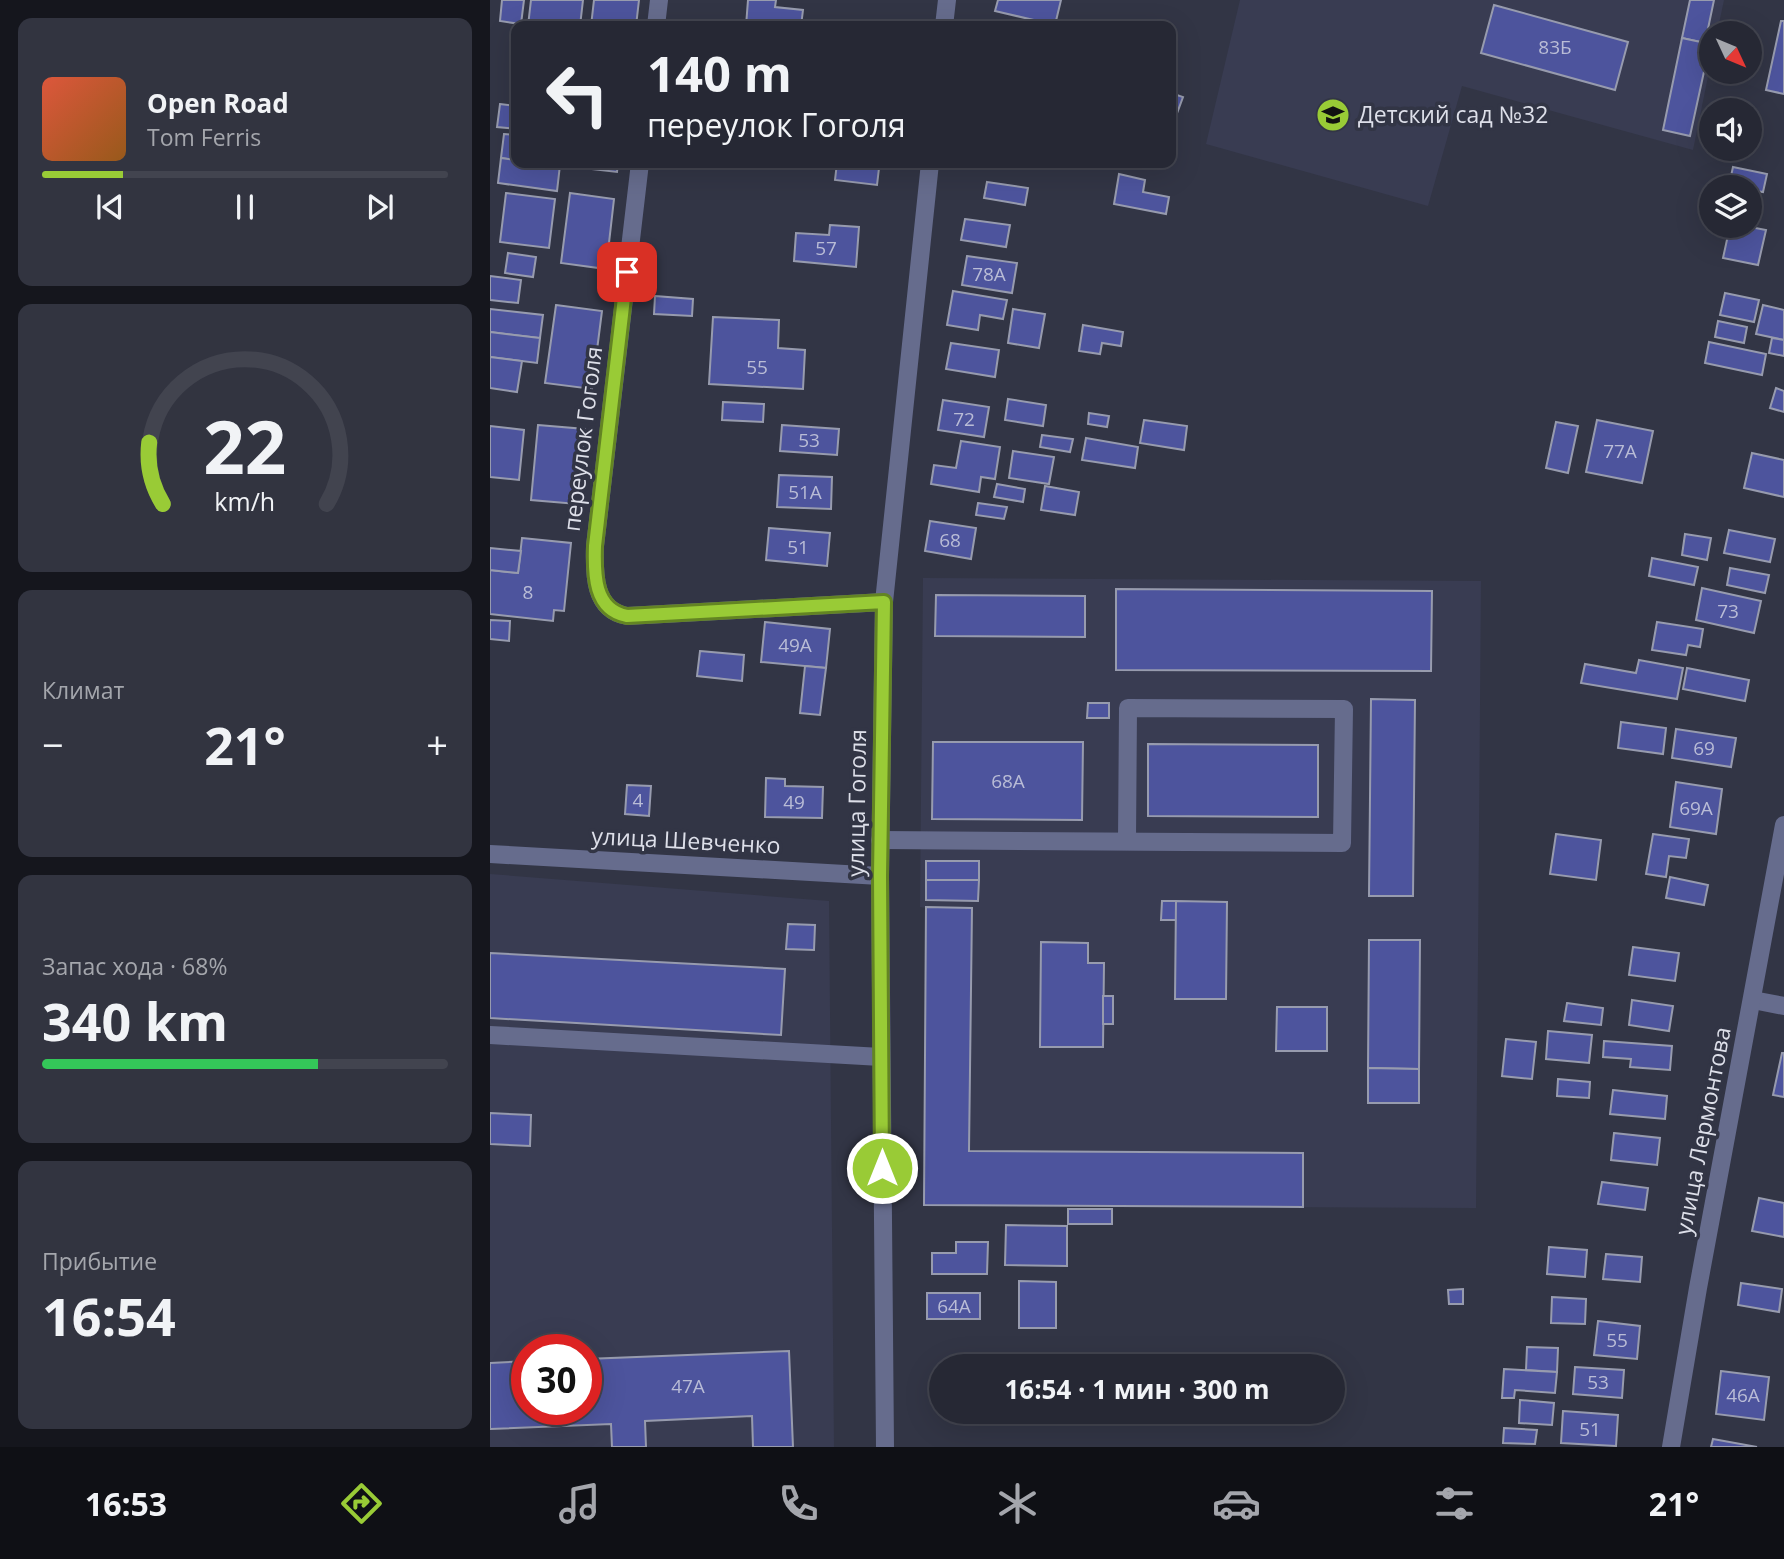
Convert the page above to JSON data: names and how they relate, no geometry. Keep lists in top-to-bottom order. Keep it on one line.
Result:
{"streets":{"street":["переулок Гоголя","улица Гоголя","улица Шевченко","улица Лермонтова"]},"crossings":[["переулок Гоголя","улица Гоголя"],["улица Гоголя","улица Шевченко"]],"places":{"school or university":["Детский сад №32"]},"house_numbers":["83Б","57","78А","55","72","53","77А","51А","68","51","8","73","49А","69","68А","4","49","69А","64А","55","53","47А","46А","51"],"north":"bottom right","page":{"turn":["140 m","переулок Гоголя"],"song":["Open Road","Tom Ferris"],"tile":["Климат",["Запас хода · 68%","340 km"],["Прибытие","16:54"]],"heat":["−","21°","+"],"limit":"30","trip":"16:54 · 1 мин · 300 m","tabs":["16:53","21°"],"gauge":["22","km/h"]}}
